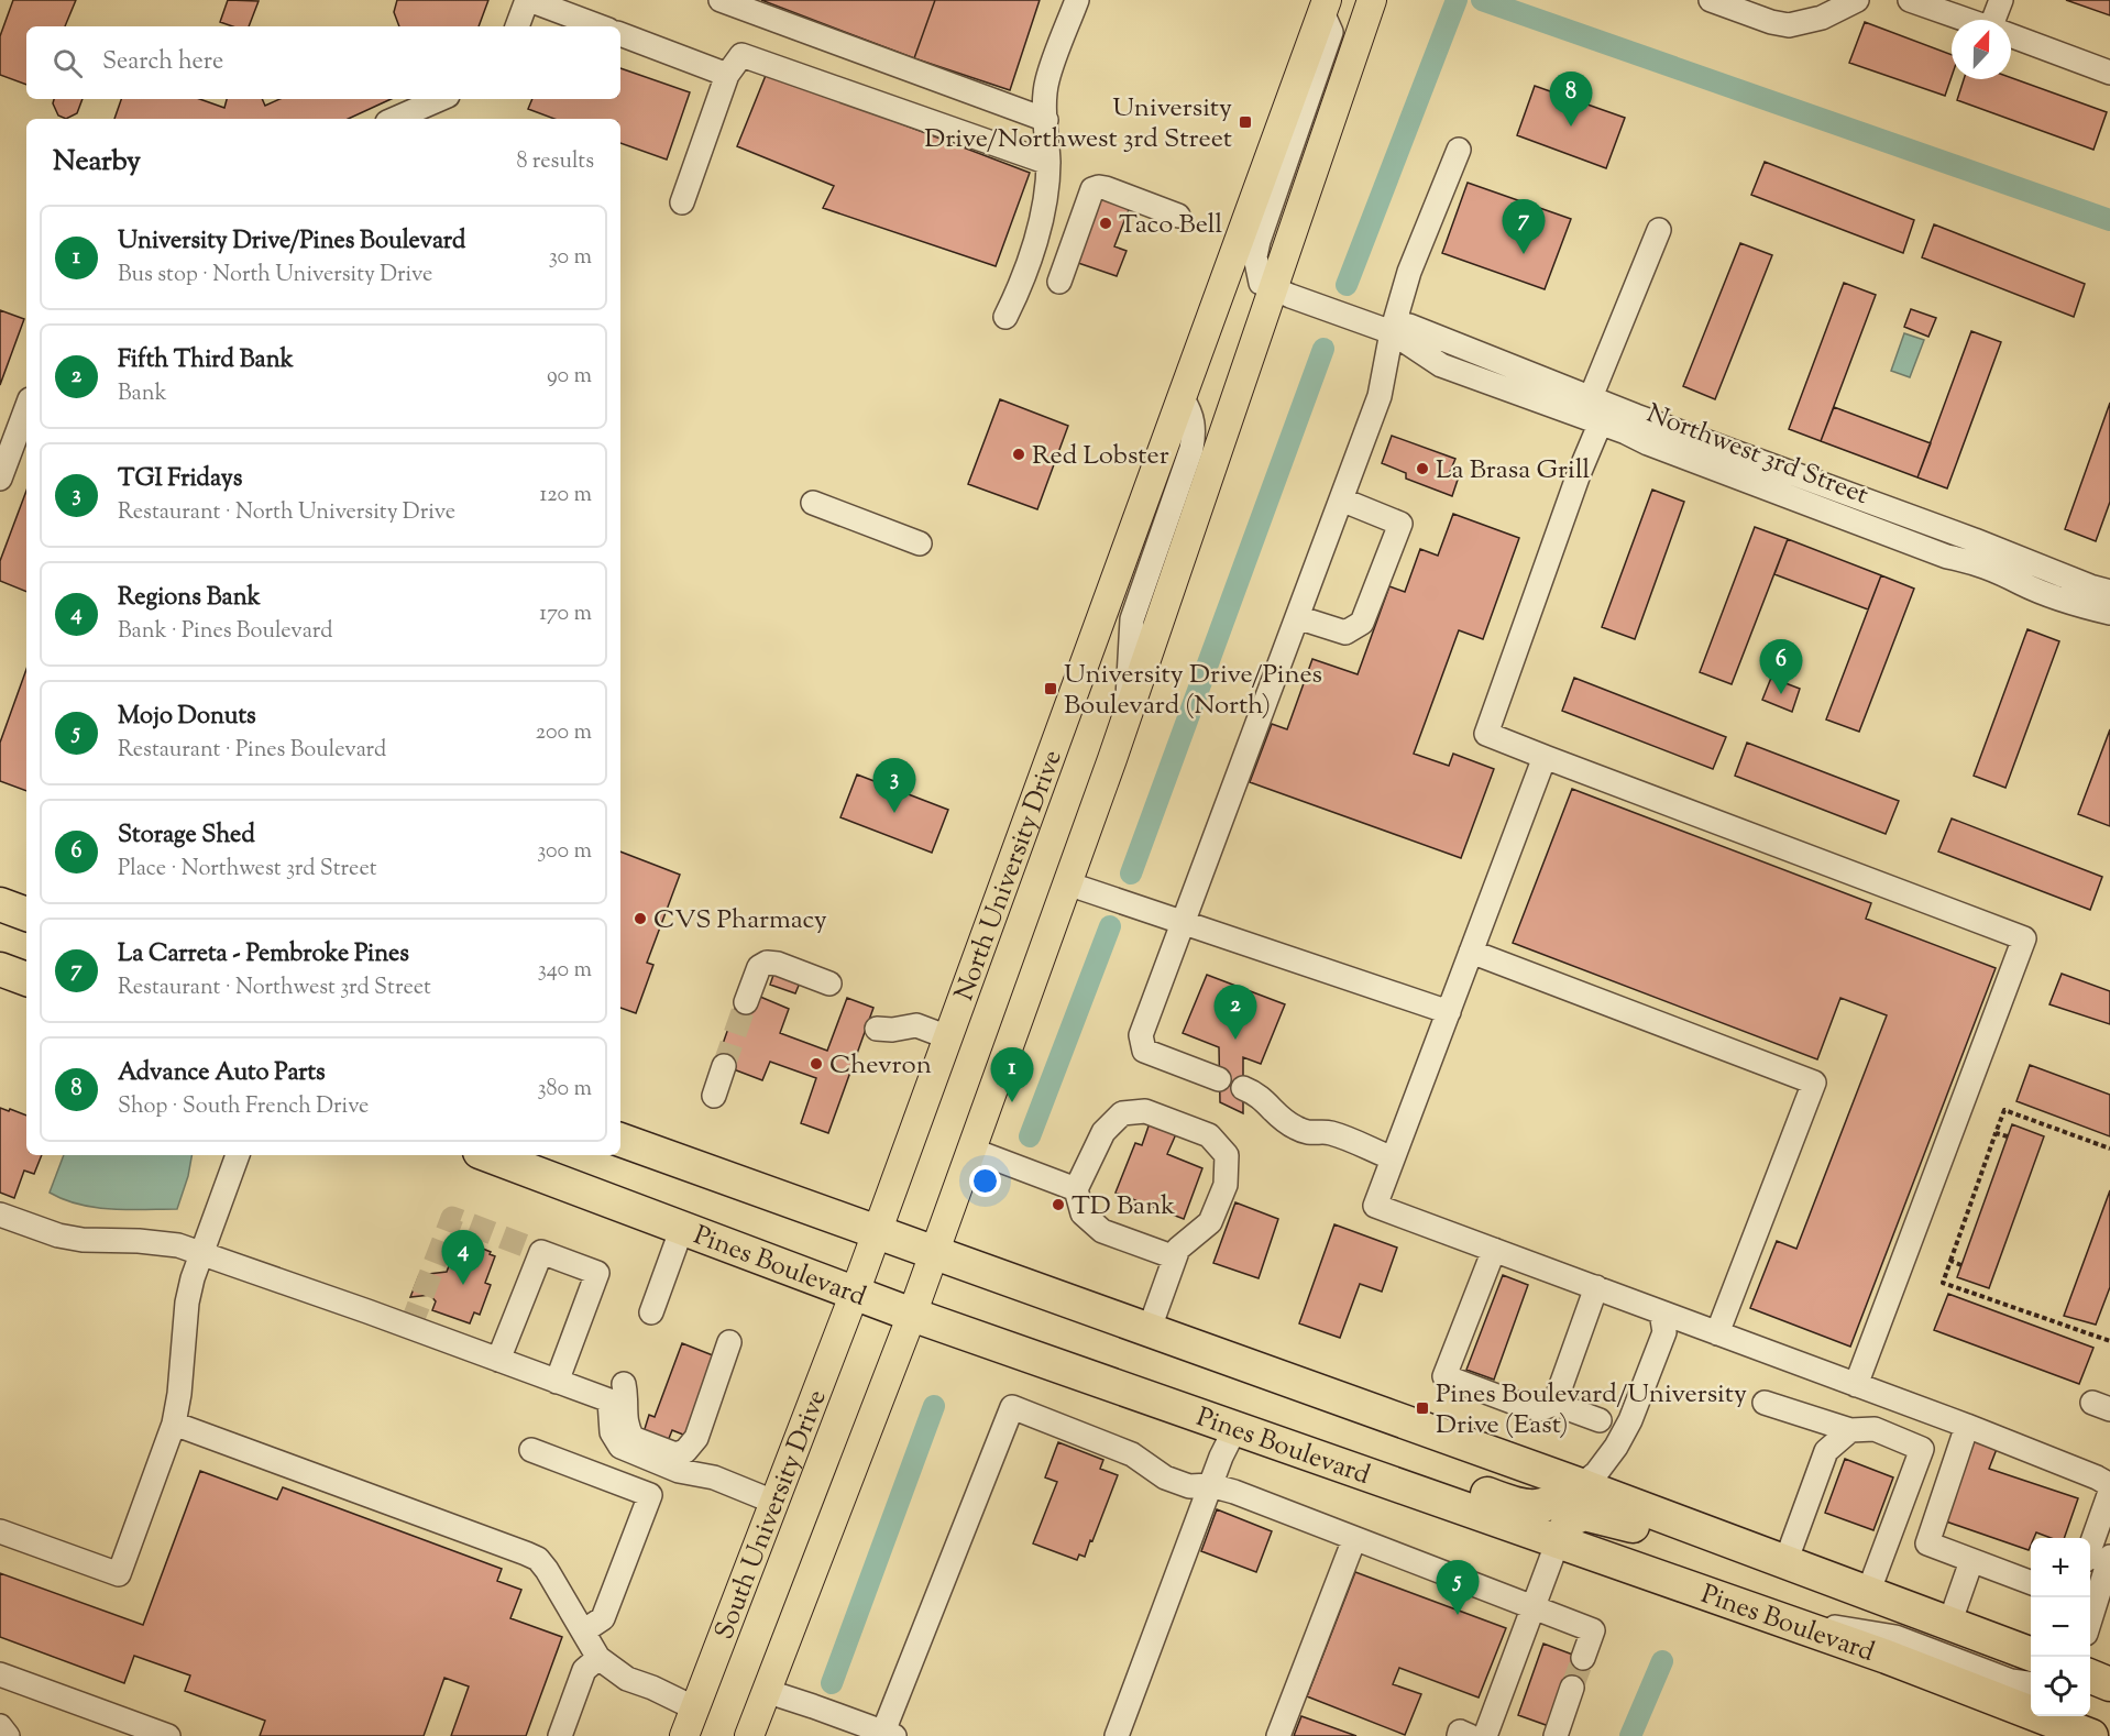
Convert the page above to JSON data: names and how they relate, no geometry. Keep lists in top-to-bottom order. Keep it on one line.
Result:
{"streets":{"highway":["Pines Boulevard"],"main road":["North University Drive","South University Drive"],"street":["Northwest 3rd Street"]},"crossings":[["Northwest 3rd Street","North University Drive"],["North University Drive","Pines Boulevard"],["North University Drive","South University Drive"],["Pines Boulevard","South University Drive"]],"places":{"transit":["University Drive/Northwest 3rd Street","University Drive/Pines Boulevard (North)","Pines Boulevard/University Drive (East)"],"other":["Taco Bell","Red Lobster","La Brasa Grill","CVS Pharmacy","Chevron","TD Bank"]},"north":"top","page":{"search":"Search here","pins":["8","7","6","3","2","1","4","5"],"heading":["Nearby","8 results"],"list":[{"mark":"1","name":"University Drive/Pines Boulevard","note":"Bus stop · North University Drive","value":"30 m"},{"mark":"2","name":"Fifth Third Bank","note":"Bank","value":"90 m"},{"mark":"3","name":"TGI Fridays","note":"Restaurant · North University Drive","value":"120 m"},{"mark":"4","name":"Regions Bank","note":"Bank · Pines Boulevard","value":"170 m"},{"mark":"5","name":"Mojo Donuts","note":"Restaurant · Pines Boulevard","value":"200 m"},{"mark":"6","name":"Storage Shed","note":"Place · Northwest 3rd Street","value":"300 m"},{"mark":"7","name":"La Carreta - Pembroke Pines","note":"Restaurant · Northwest 3rd Street","value":"340 m"},{"mark":"8","name":"Advance Auto Parts","note":"Shop · South French Drive","value":"380 m"}],"map_buttons":["+","−"]}}
